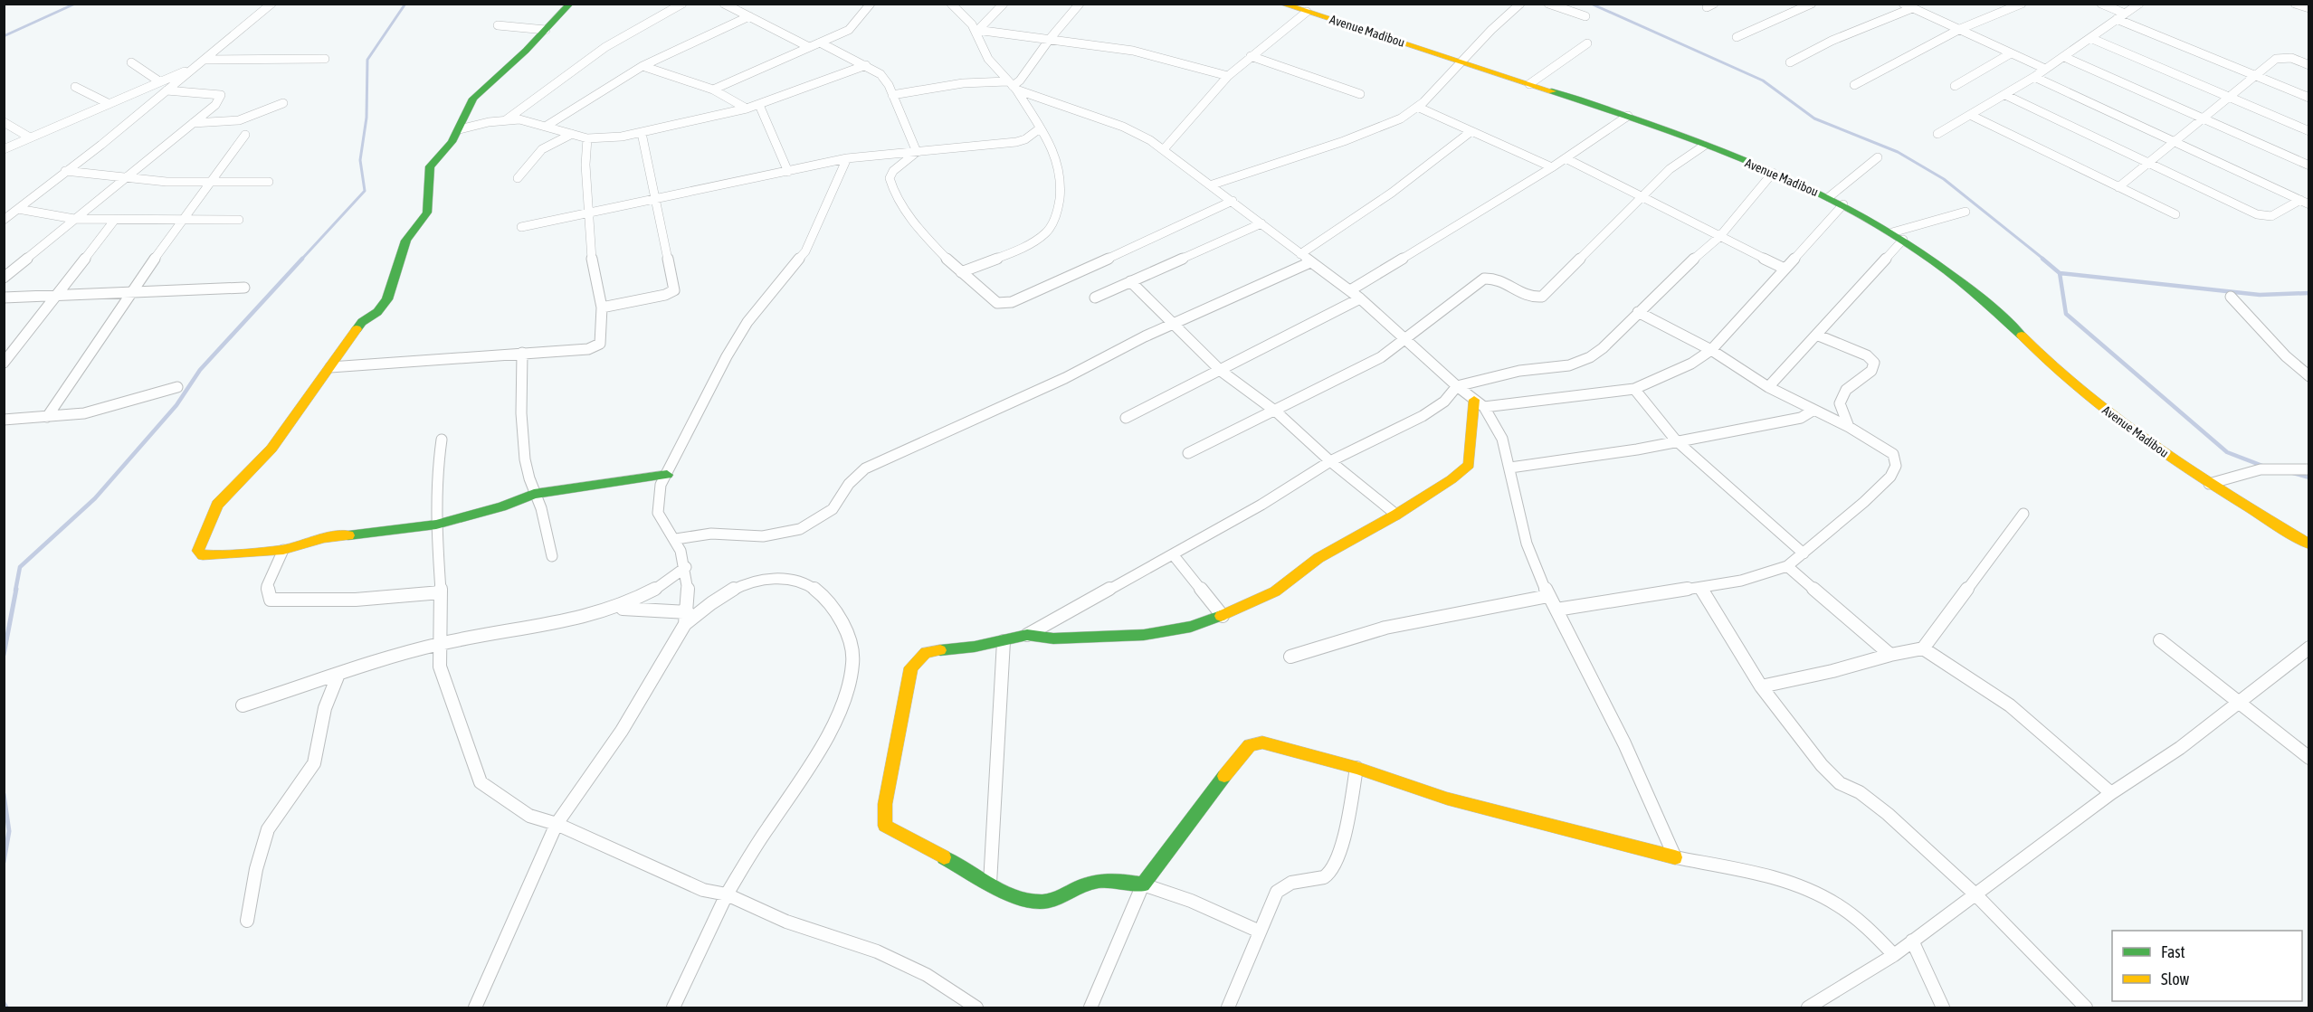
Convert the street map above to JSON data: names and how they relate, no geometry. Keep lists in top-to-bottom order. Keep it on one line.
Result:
{"streets":{"street":["Avenue Madibou"]},"legend":["Fast","Slow"]}
